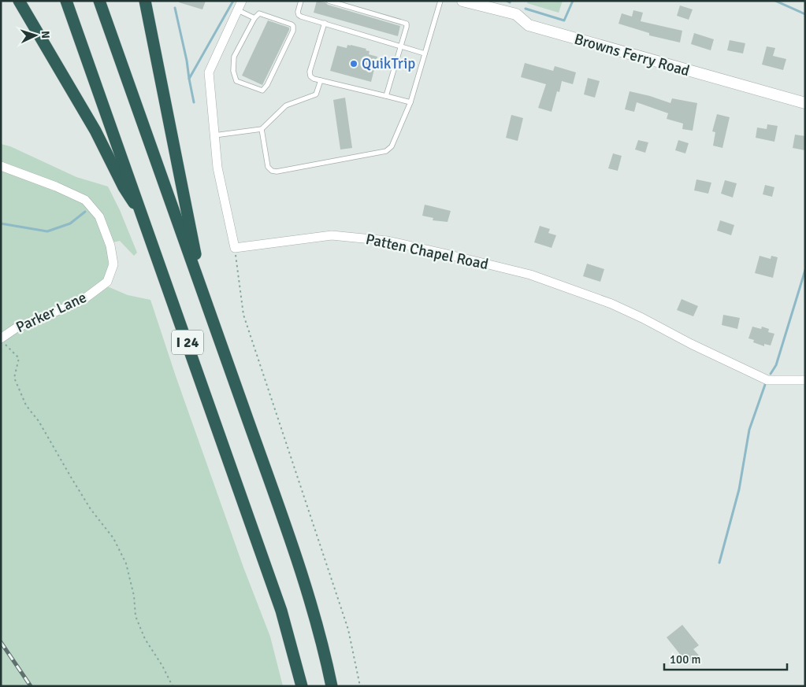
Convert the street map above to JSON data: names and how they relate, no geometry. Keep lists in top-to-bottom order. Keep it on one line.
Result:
{"streets":{"highway":["I 24"],"street":["Browns Ferry Road","Patten Chapel Road","Parker Lane"]},"places":["QuikTrip"],"scale_bar":"100 m","north":"right"}
